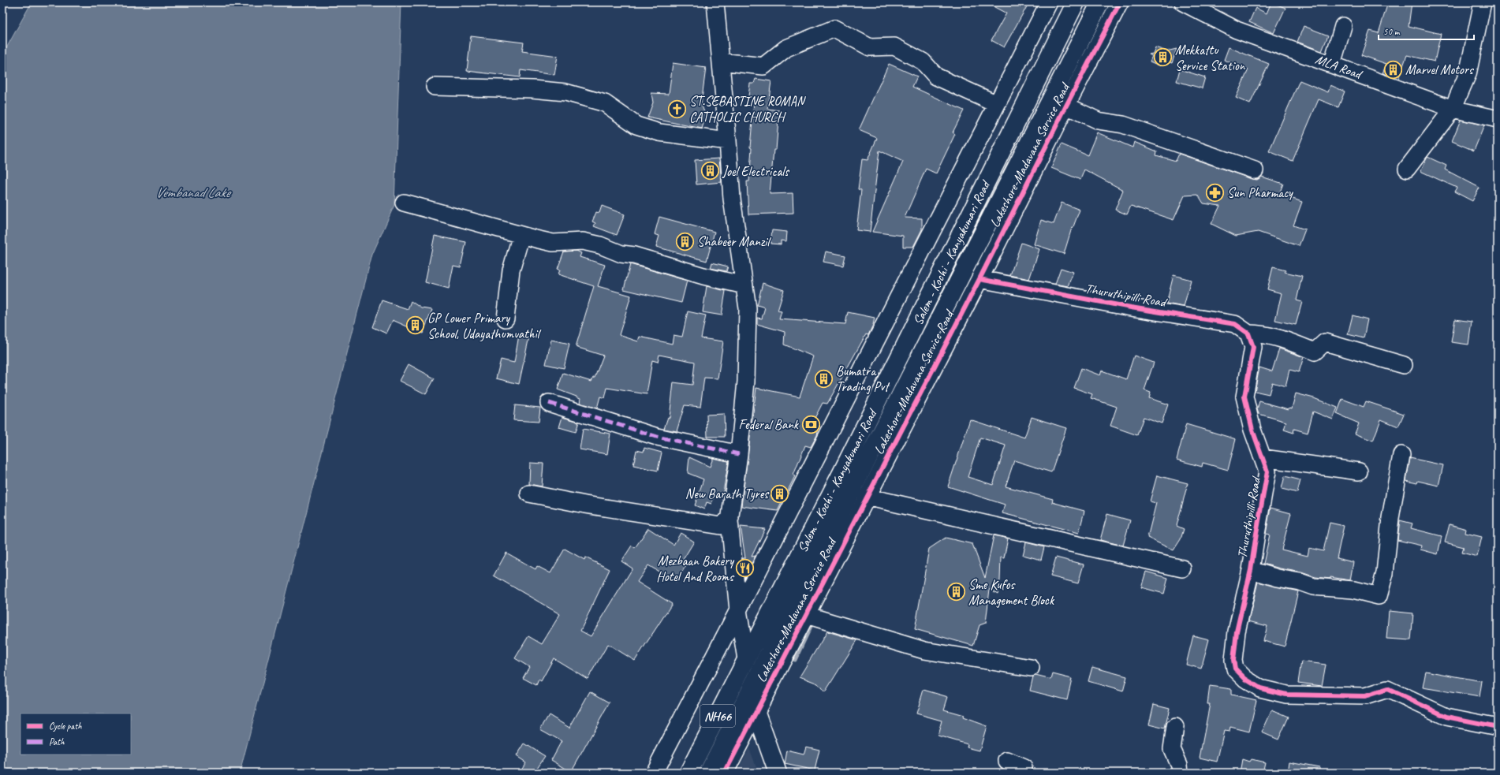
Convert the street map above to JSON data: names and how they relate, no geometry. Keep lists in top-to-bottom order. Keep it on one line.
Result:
{"streets":{"main road":["Salem - Kochi - Kanyakumari Road","NH66"],"street":["MLA Road","Lakeshore-Madavana Service Road","Thuruthipilli Road"]},"crossings":[["Lakeshore-Madavana Service Road","Thuruthipilli Road"]],"water":["Vembanad Lake"],"places":{"building":["Mekkattu Service Station","Marvel Motors","Joel Electricals","Shabeer Manzil","GP Lower Primary School, Udayathumvathil","Bumatra Trading Pvt","New Barath Tyres","Sme Kufos Management Block"],"church":["ST.SEBASTINE ROMAN CATHOLIC CHURCH"],"pharmacy":["Sun Pharmacy"],"bank":["Federal Bank"],"restaurant":["Mezbaan Bakery Hotel And Rooms"]},"legend":["Cycle path","Path"],"scale_bar":"50 m"}
